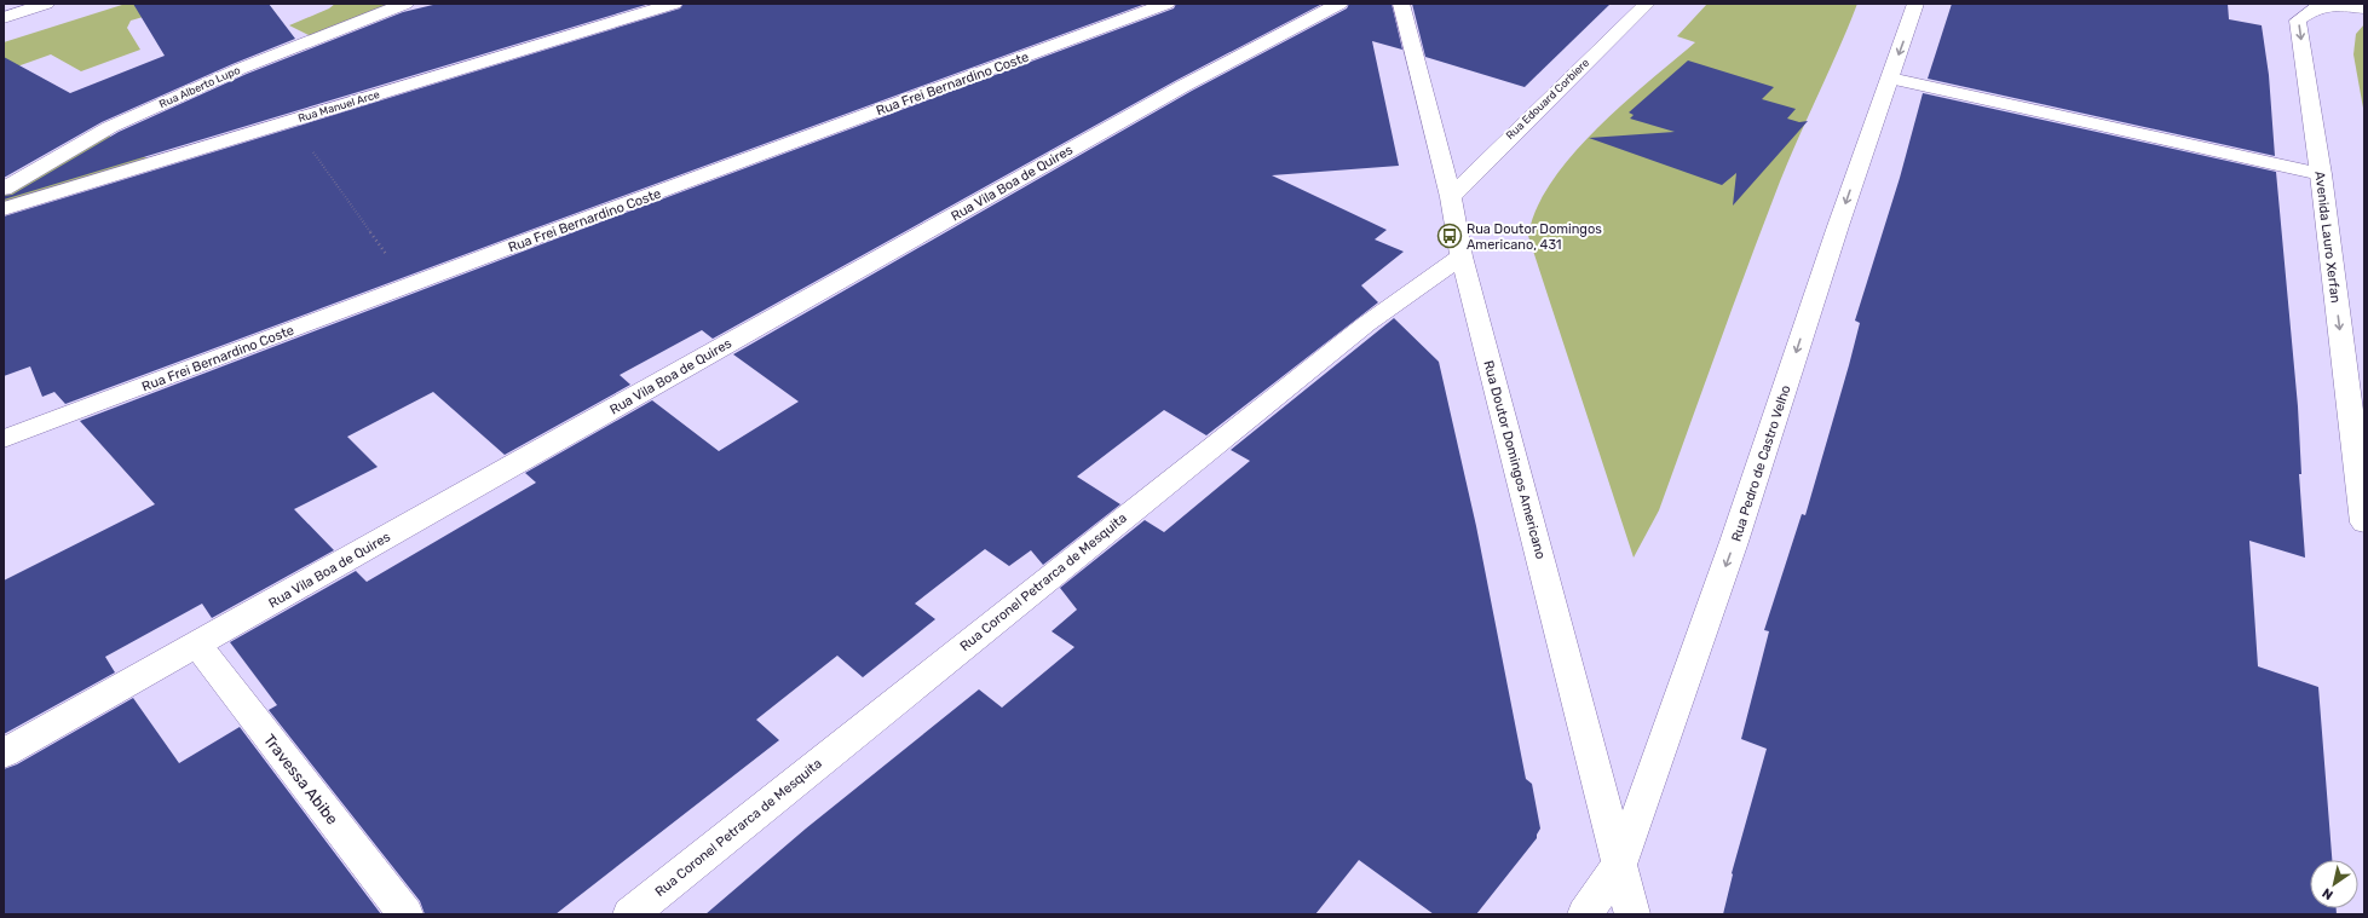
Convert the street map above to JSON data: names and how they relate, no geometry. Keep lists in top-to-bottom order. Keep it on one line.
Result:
{"streets":{"street":["Rua Frei Bernardino Coste","Rua Alberto Lupo","Rua Edouard Corbiere","Rua Manuel Arce","Rua Vila Boa de Quires","Avenida Lauro Xerfan","Rua Doutor Domingos Americano","Rua Pedro de Castro Velho","Rua Coronel Petrarca de Mesquita","Travessa Abibe"]},"crossings":[["Rua Edouard Corbiere","Rua Doutor Domingos Americano"],["Rua Vila Boa de Quires","Travessa Abibe"],["Rua Doutor Domingos Americano","Rua Pedro de Castro Velho"],["Rua Doutor Domingos Americano","Rua Coronel Petrarca de Mesquita"]],"one_way":["Avenida Lauro Xerfan","Rua Pedro de Castro Velho"],"places":{"bus stop":["Rua Doutor Domingos Americano, 431"]},"north":"bottom left"}
